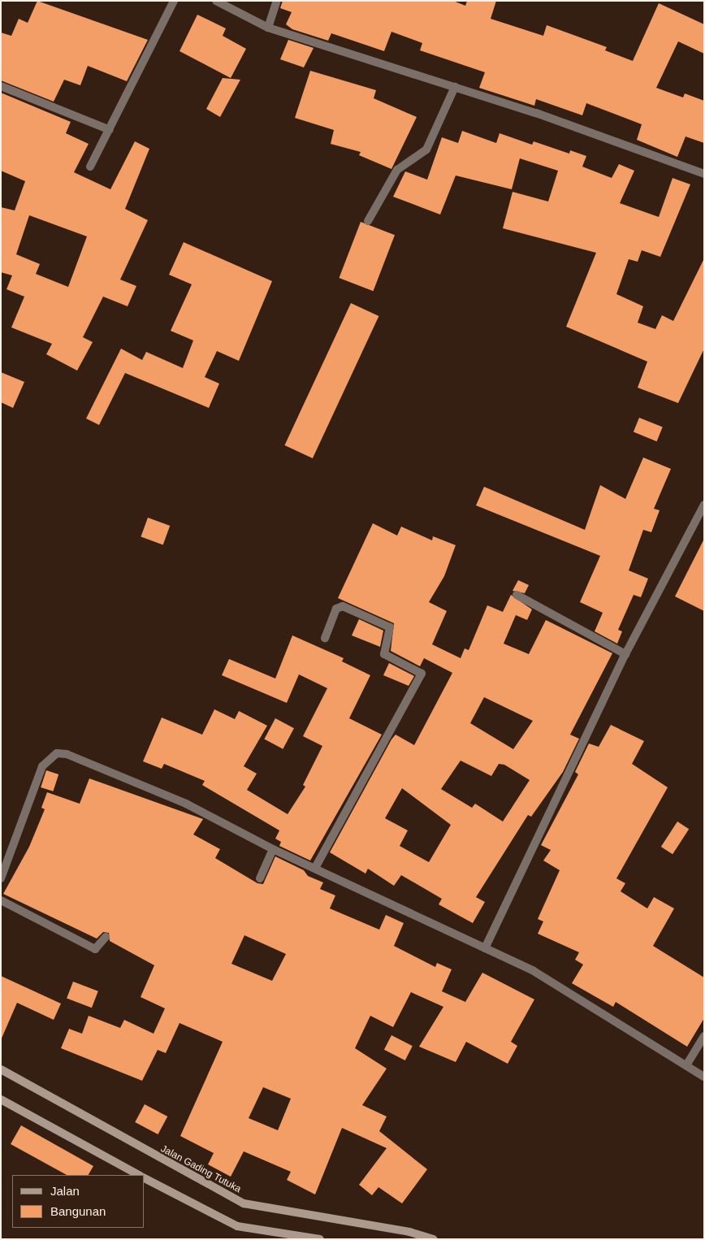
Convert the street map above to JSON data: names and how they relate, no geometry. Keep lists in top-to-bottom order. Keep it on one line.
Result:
{"streets":{"main road":["Jalan Gading Tutuka"]},"legend":["Jalan","Bangunan"]}
